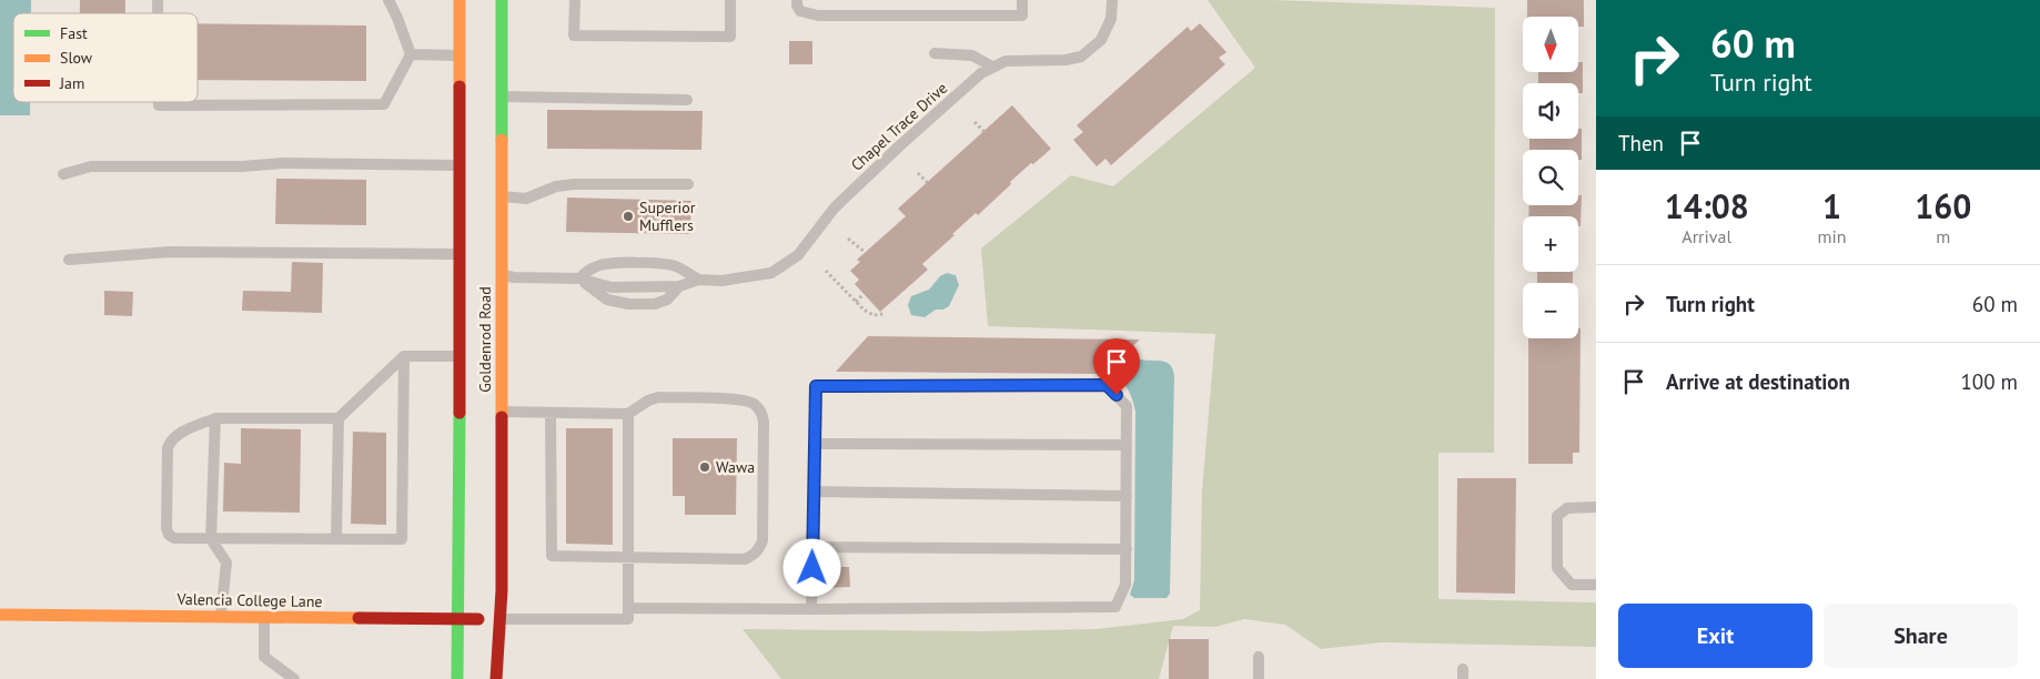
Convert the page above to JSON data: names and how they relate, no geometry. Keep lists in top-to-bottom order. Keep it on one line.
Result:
{"streets":{"main road":["Goldenrod Road","Valencia College Lane"],"lane":["Chapel Trace Drive"]},"crossings":[["Chapel Trace Drive","Goldenrod Road"],["Goldenrod Road","Valencia College Lane"]],"places":["Superior Mufflers","Wawa"],"legend":["Fast","Slow","Jam"],"north":"bottom","page":{"turn":["60 m","Turn right"],"map_buttons":["+","−"],"then":"Then","eta":["14:08","Arrival","1","min","160","m"],"list":[{"name":"Turn right","value":"60 m"},{"name":"Arrive at destination","value":"100 m"}],"buttons":["Exit","Share"]}}
